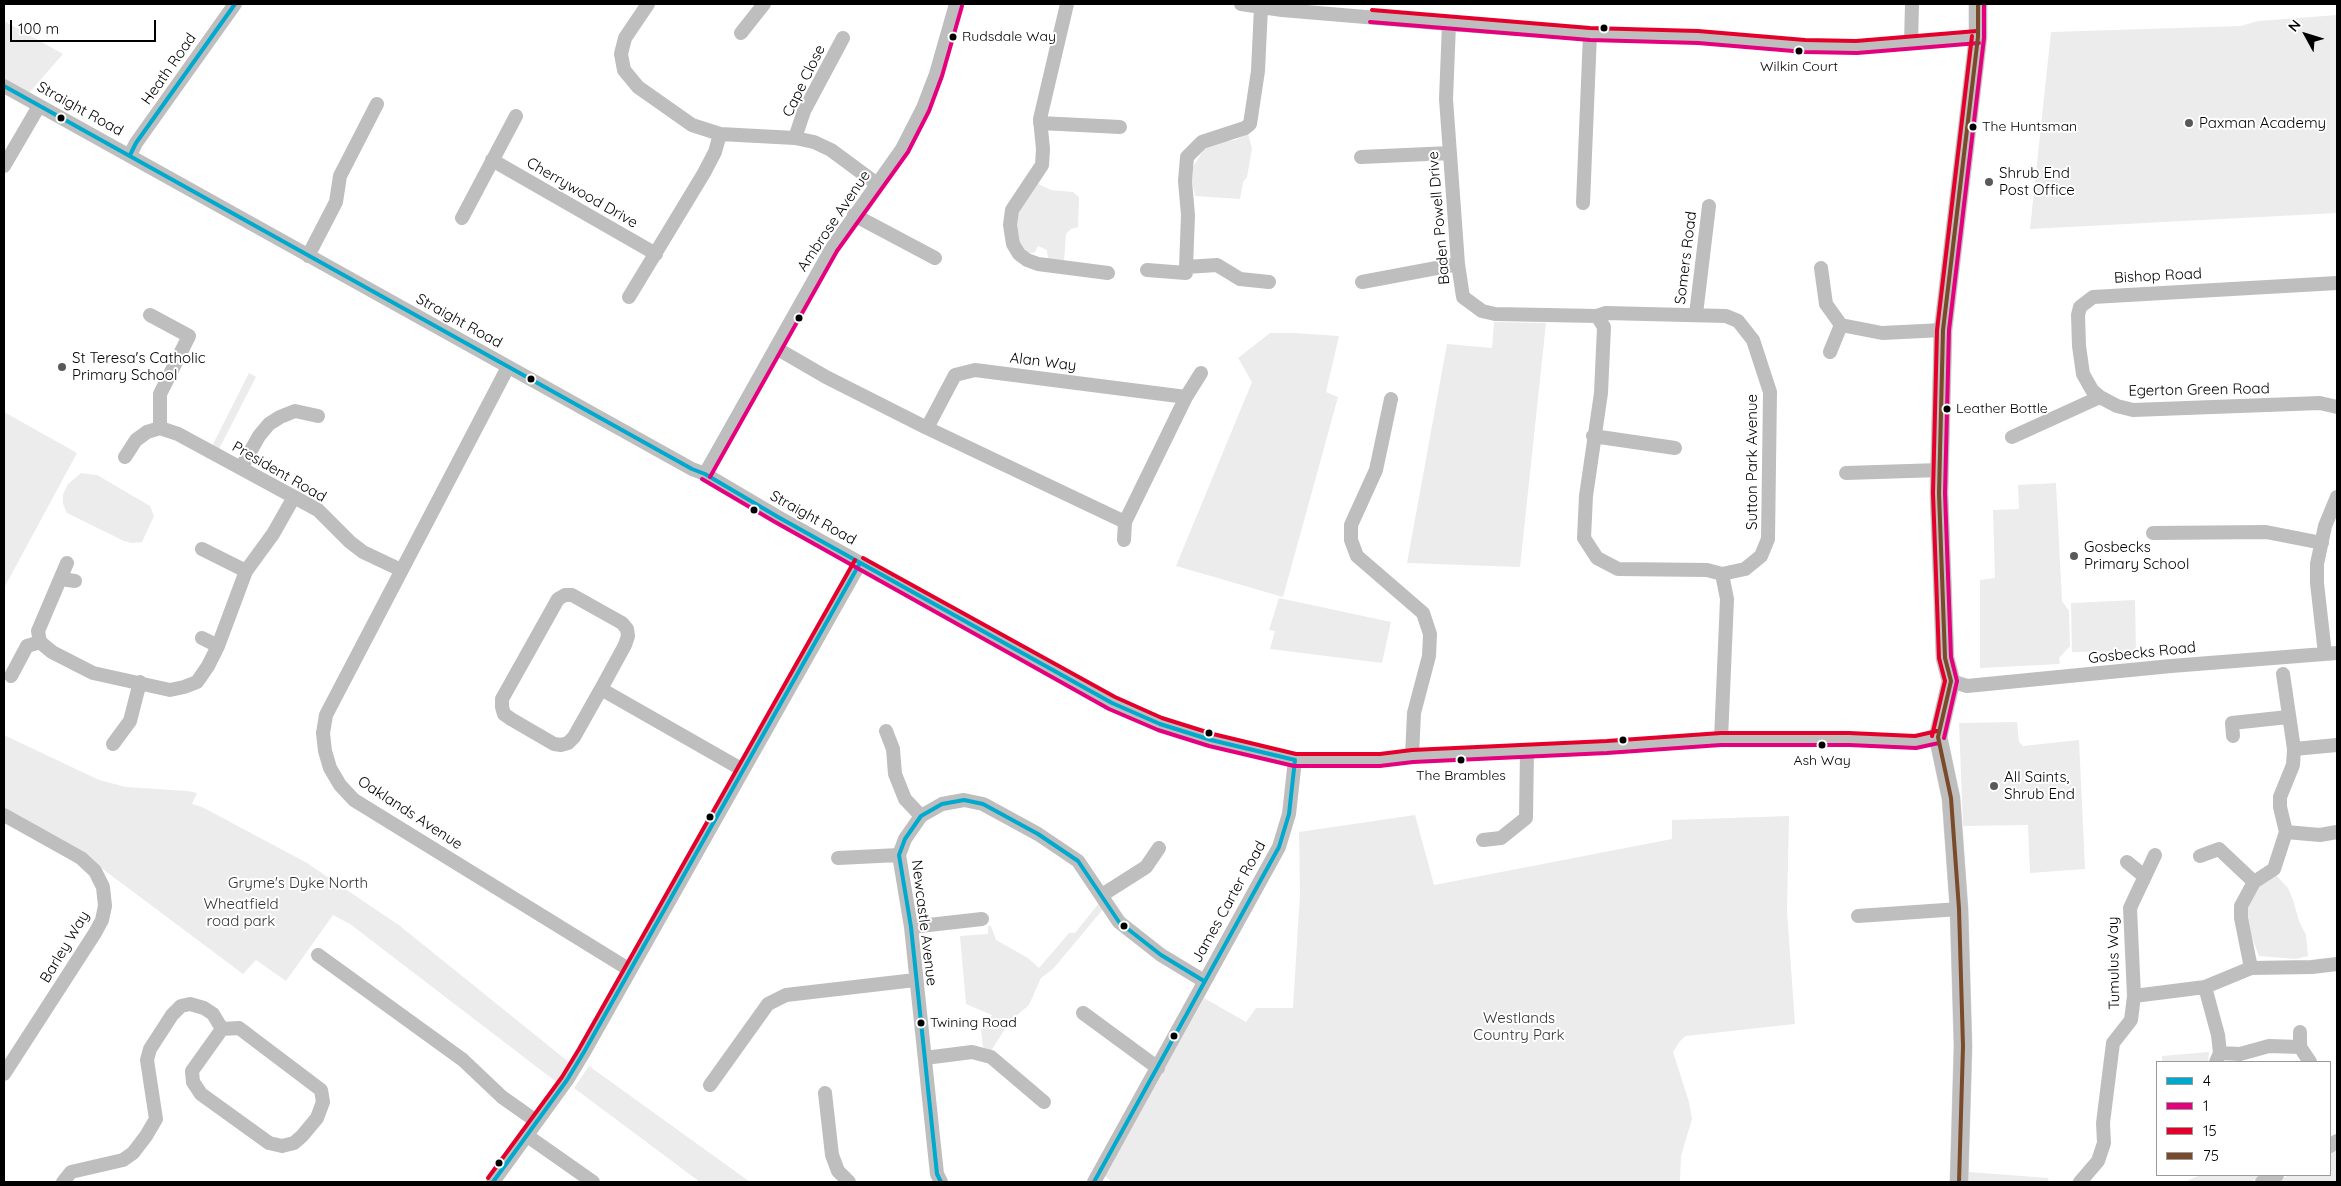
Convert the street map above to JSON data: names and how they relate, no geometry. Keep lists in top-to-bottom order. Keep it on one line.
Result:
{"streets":{"street":["Heath Road","Cape Close","Straight Road","Cherrywood Drive","Baden Powell Drive","Ambrose Avenue","Somers Road","Bishop Road","Alan Way","Egerton Green Road","Sutton Park Avenue","President Road","Gosbecks Road","Oaklands Avenue","James Carter Road","Newcastle Avenue","Barley Way","Tumulus Way"]},"crossings":[["Heath Road","Straight Road"],["Straight Road","Ambrose Avenue"],["Straight Road","Oaklands Avenue"],["Straight Road","James Carter Road"],["Baden Powell Drive","Sutton Park Avenue"],["Somers Road","Sutton Park Avenue"],["Bishop Road","Egerton Green Road"],["President Road","Oaklands Avenue"],["James Carter Road","Newcastle Avenue"]],"parks":["Gryme's Dyke North","Wheatfield road park","Westlands Country Park"],"places":["Rudsdale Way","Wilkin Court","Paxman Academy","The Huntsman","Shrub End Post Office","St Teresa's Catholic Primary School","Leather Bottle","Gosbecks Primary School","Ash Way","The Brambles","All Saints, Shrub End","Twining Road"],"lines":["transit line 4","transit line 1","transit line 75","transit line 15"],"legend":["4","1","15","75"],"scale_bar":"100 m","north":"top left"}
